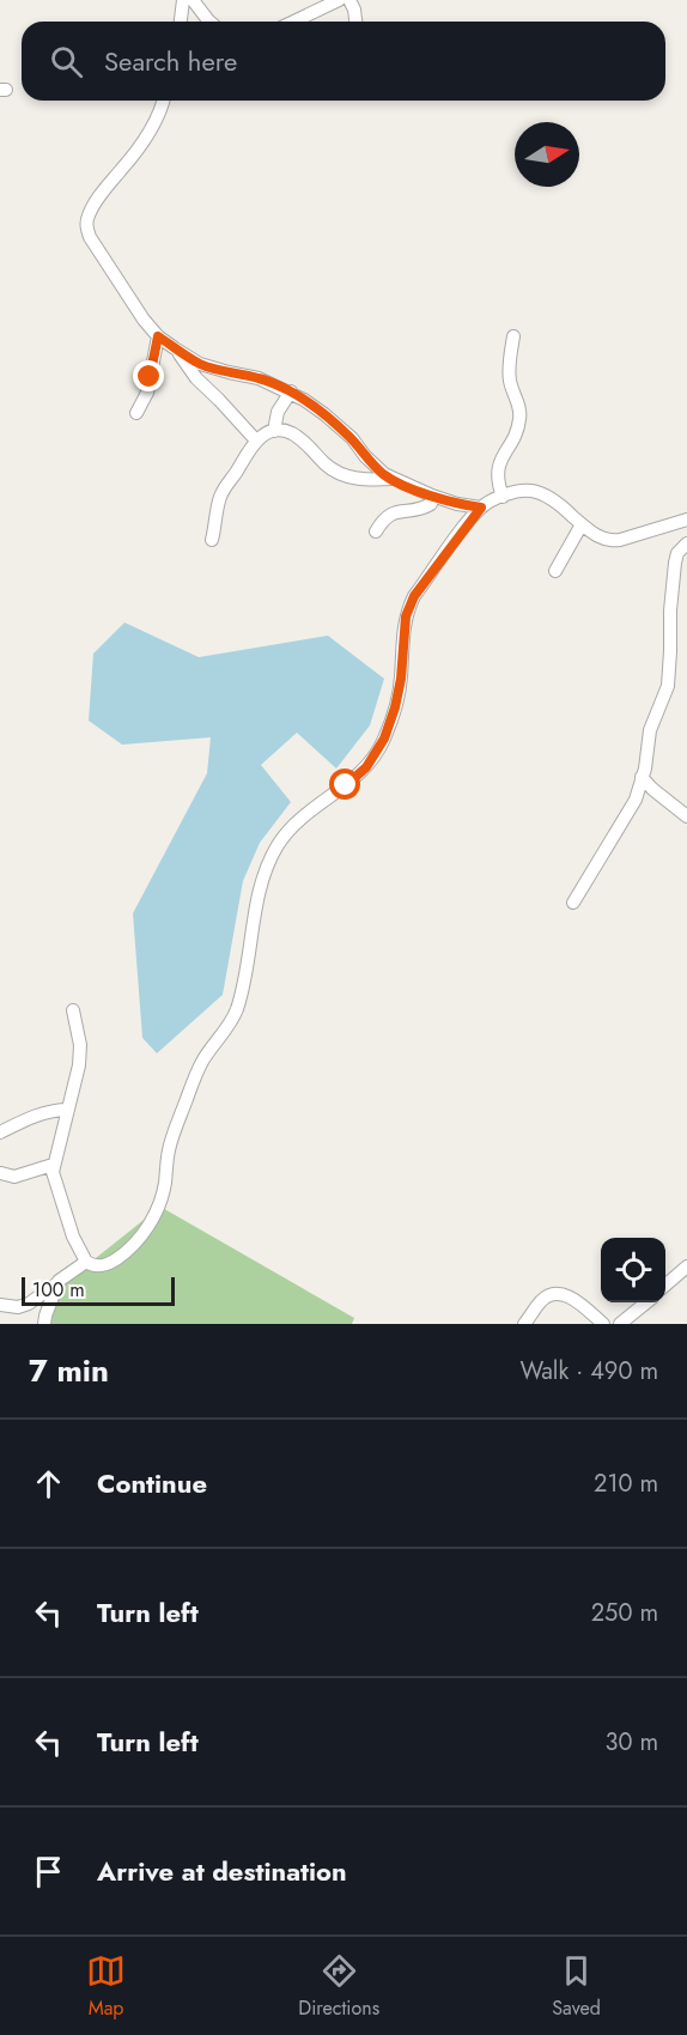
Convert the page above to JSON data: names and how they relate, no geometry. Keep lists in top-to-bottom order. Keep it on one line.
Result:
{"scale_bar":"100 m","north":"right","page":{"search":"Search here","scale":"100 m","heading":["7 min","Walk · 490 m"],"list":[["Continue","210 m"],["Turn left","250 m"],["Turn left","30 m"],"Arrive at destination"],"nav":["Map","Directions","Saved"]}}
